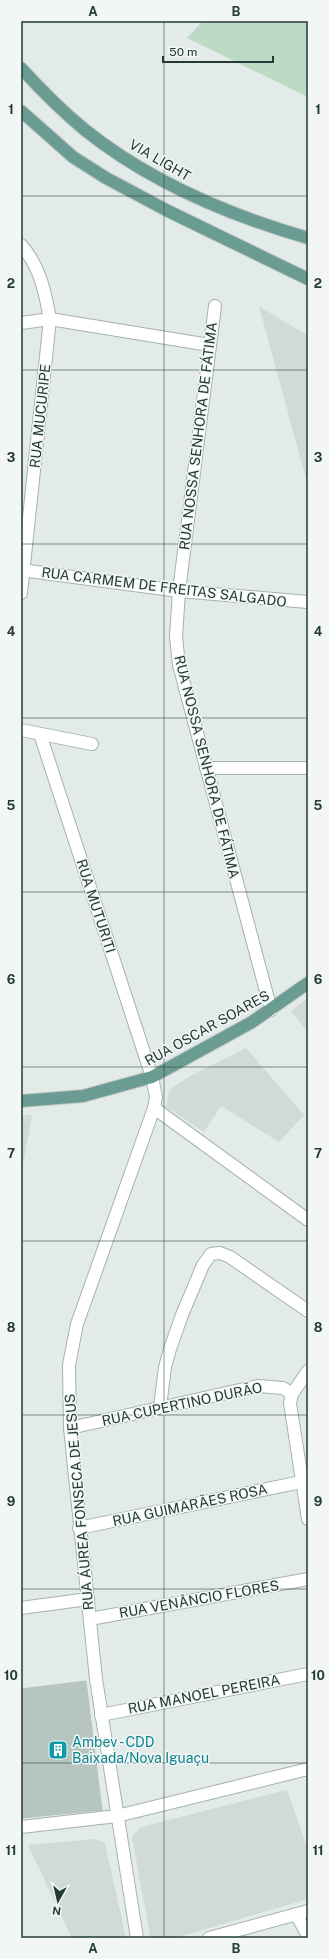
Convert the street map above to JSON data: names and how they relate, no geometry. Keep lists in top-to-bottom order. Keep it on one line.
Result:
{"streets":{"main road":["VIA LIGHT","RUA OSCAR SOARES"],"street":["RUA MUCURIPE","RUA NOSSA SENHORA DE FÁTIMA","RUA CARMEM DE FREITAS SALGADO","RUA MUTURITI","RUA CUPERTINO DURÃO","RUA ÁUREA FONSECA DE JESUS","RUA GUIMARÃES ROSA","RUA VENÂNCIO FLORES","RUA MANOEL PEREIRA"]},"crossings":[["RUA MUCURIPE","RUA CARMEM DE FREITAS SALGADO"],["RUA NOSSA SENHORA DE FÁTIMA","RUA CARMEM DE FREITAS SALGADO"],["RUA NOSSA SENHORA DE FÁTIMA","RUA OSCAR SOARES"],["RUA MUTURITI","RUA OSCAR SOARES"],["RUA MUTURITI","RUA ÁUREA FONSECA DE JESUS"],["RUA OSCAR SOARES","RUA ÁUREA FONSECA DE JESUS"],["RUA CUPERTINO DURÃO","RUA ÁUREA FONSECA DE JESUS"],["RUA ÁUREA FONSECA DE JESUS","RUA GUIMARÃES ROSA"],["RUA ÁUREA FONSECA DE JESUS","RUA VENÂNCIO FLORES"],["RUA ÁUREA FONSECA DE JESUS","RUA MANOEL PEREIRA"]],"places":{"building":["Ambev - CDD Baixada/Nova Iguaçu"]},"scale_bar":"50 m","north":"bottom","grid":{"columns":["A","B"],"rows":["1","2","3","4","5","6","7","8","9","10","11"]}}
